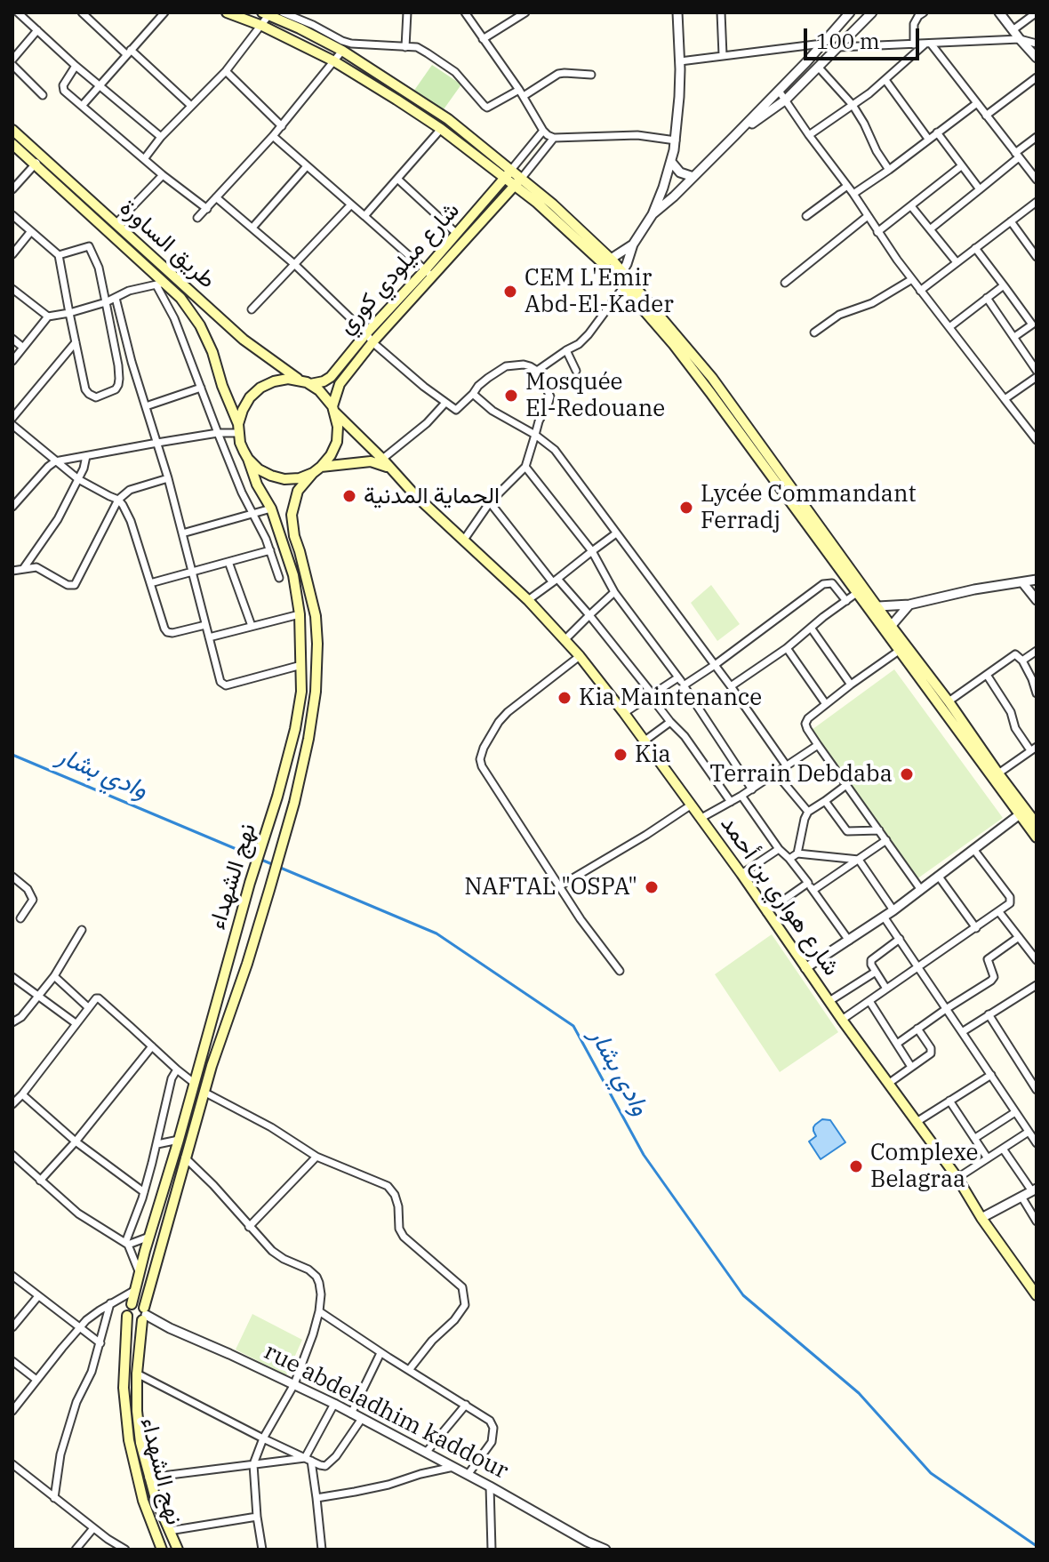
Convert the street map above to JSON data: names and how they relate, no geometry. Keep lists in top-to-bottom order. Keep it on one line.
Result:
{"streets":{"main road":["طريق الساورة","شارع ميلودي كوري","نهج الشهداء","شارع هواري بن أحمد"],"street":["rue abdeladhim kaddour"]},"crossings":[["طريق الساورة","شارع ميلودي كوري"],["طريق الساورة","نهج الشهداء"],["شارع ميلودي كوري","نهج الشهداء"],["نهج الشهداء","rue abdeladhim kaddour"]],"water":["وادي بشار"],"places":["CEM L'Emir Abd-El-Kader","Mosquée El-Redouane","الحماية المدنية","Lycée Commandant Ferradj","Kia Maintenance","Kia","Terrain Debdaba","NAFTAL \"OSPA\"","Complexe Belagraa"],"scale_bar":"100 m"}
